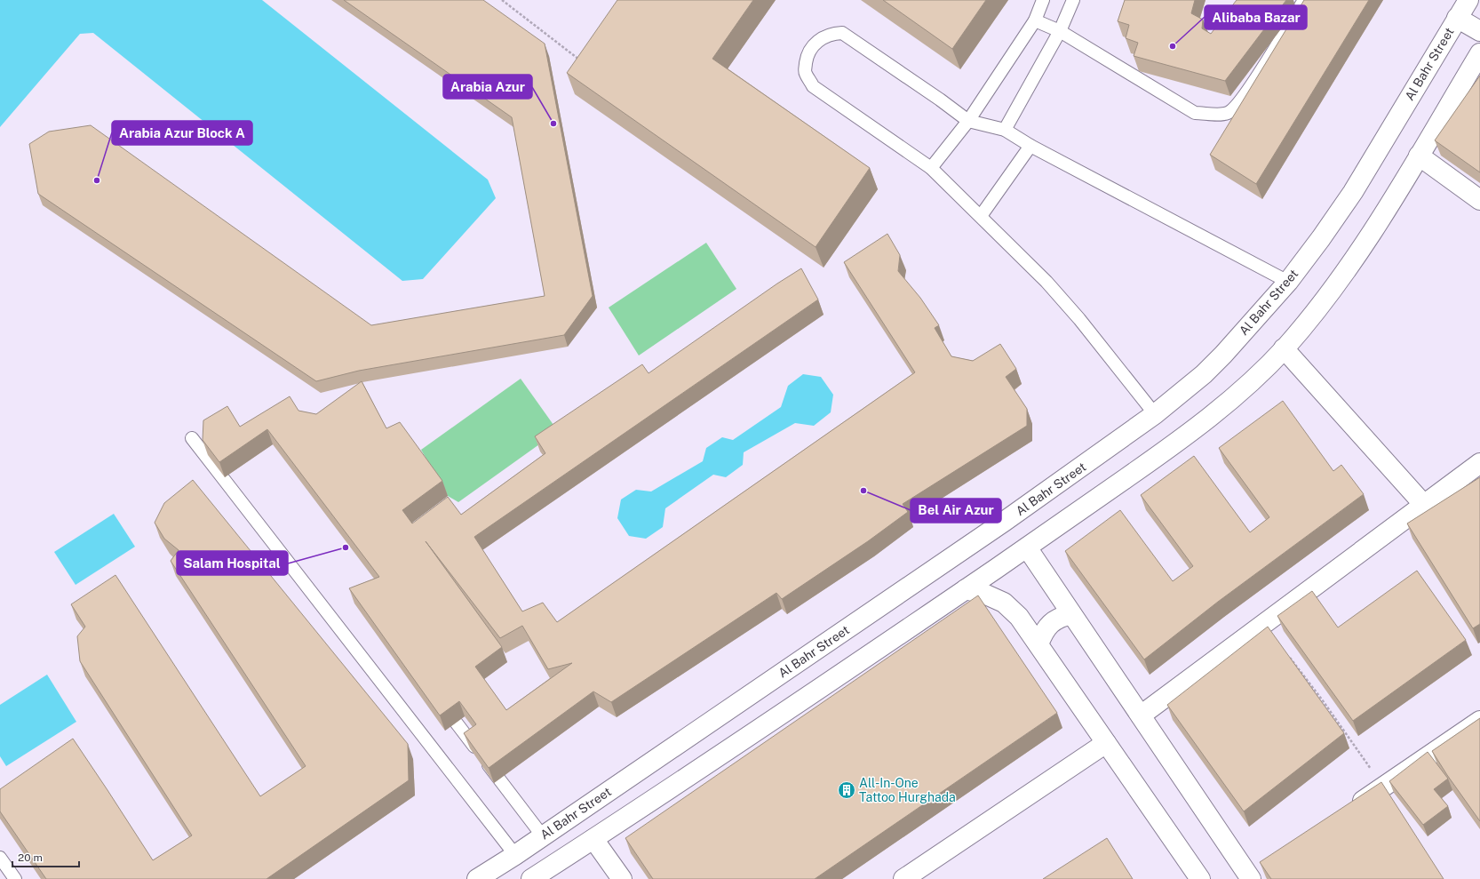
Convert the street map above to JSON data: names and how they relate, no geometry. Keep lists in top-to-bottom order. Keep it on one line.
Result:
{"streets":{"main road":["Al Bahr Street"]},"places":{"other":["Alibaba Bazar","Arabia Azur","Arabia Azur Block A","Bel Air Azur","Salam Hospital"],"building":["All-In-One Tattoo Hurghada"]},"scale_bar":"20 m"}
